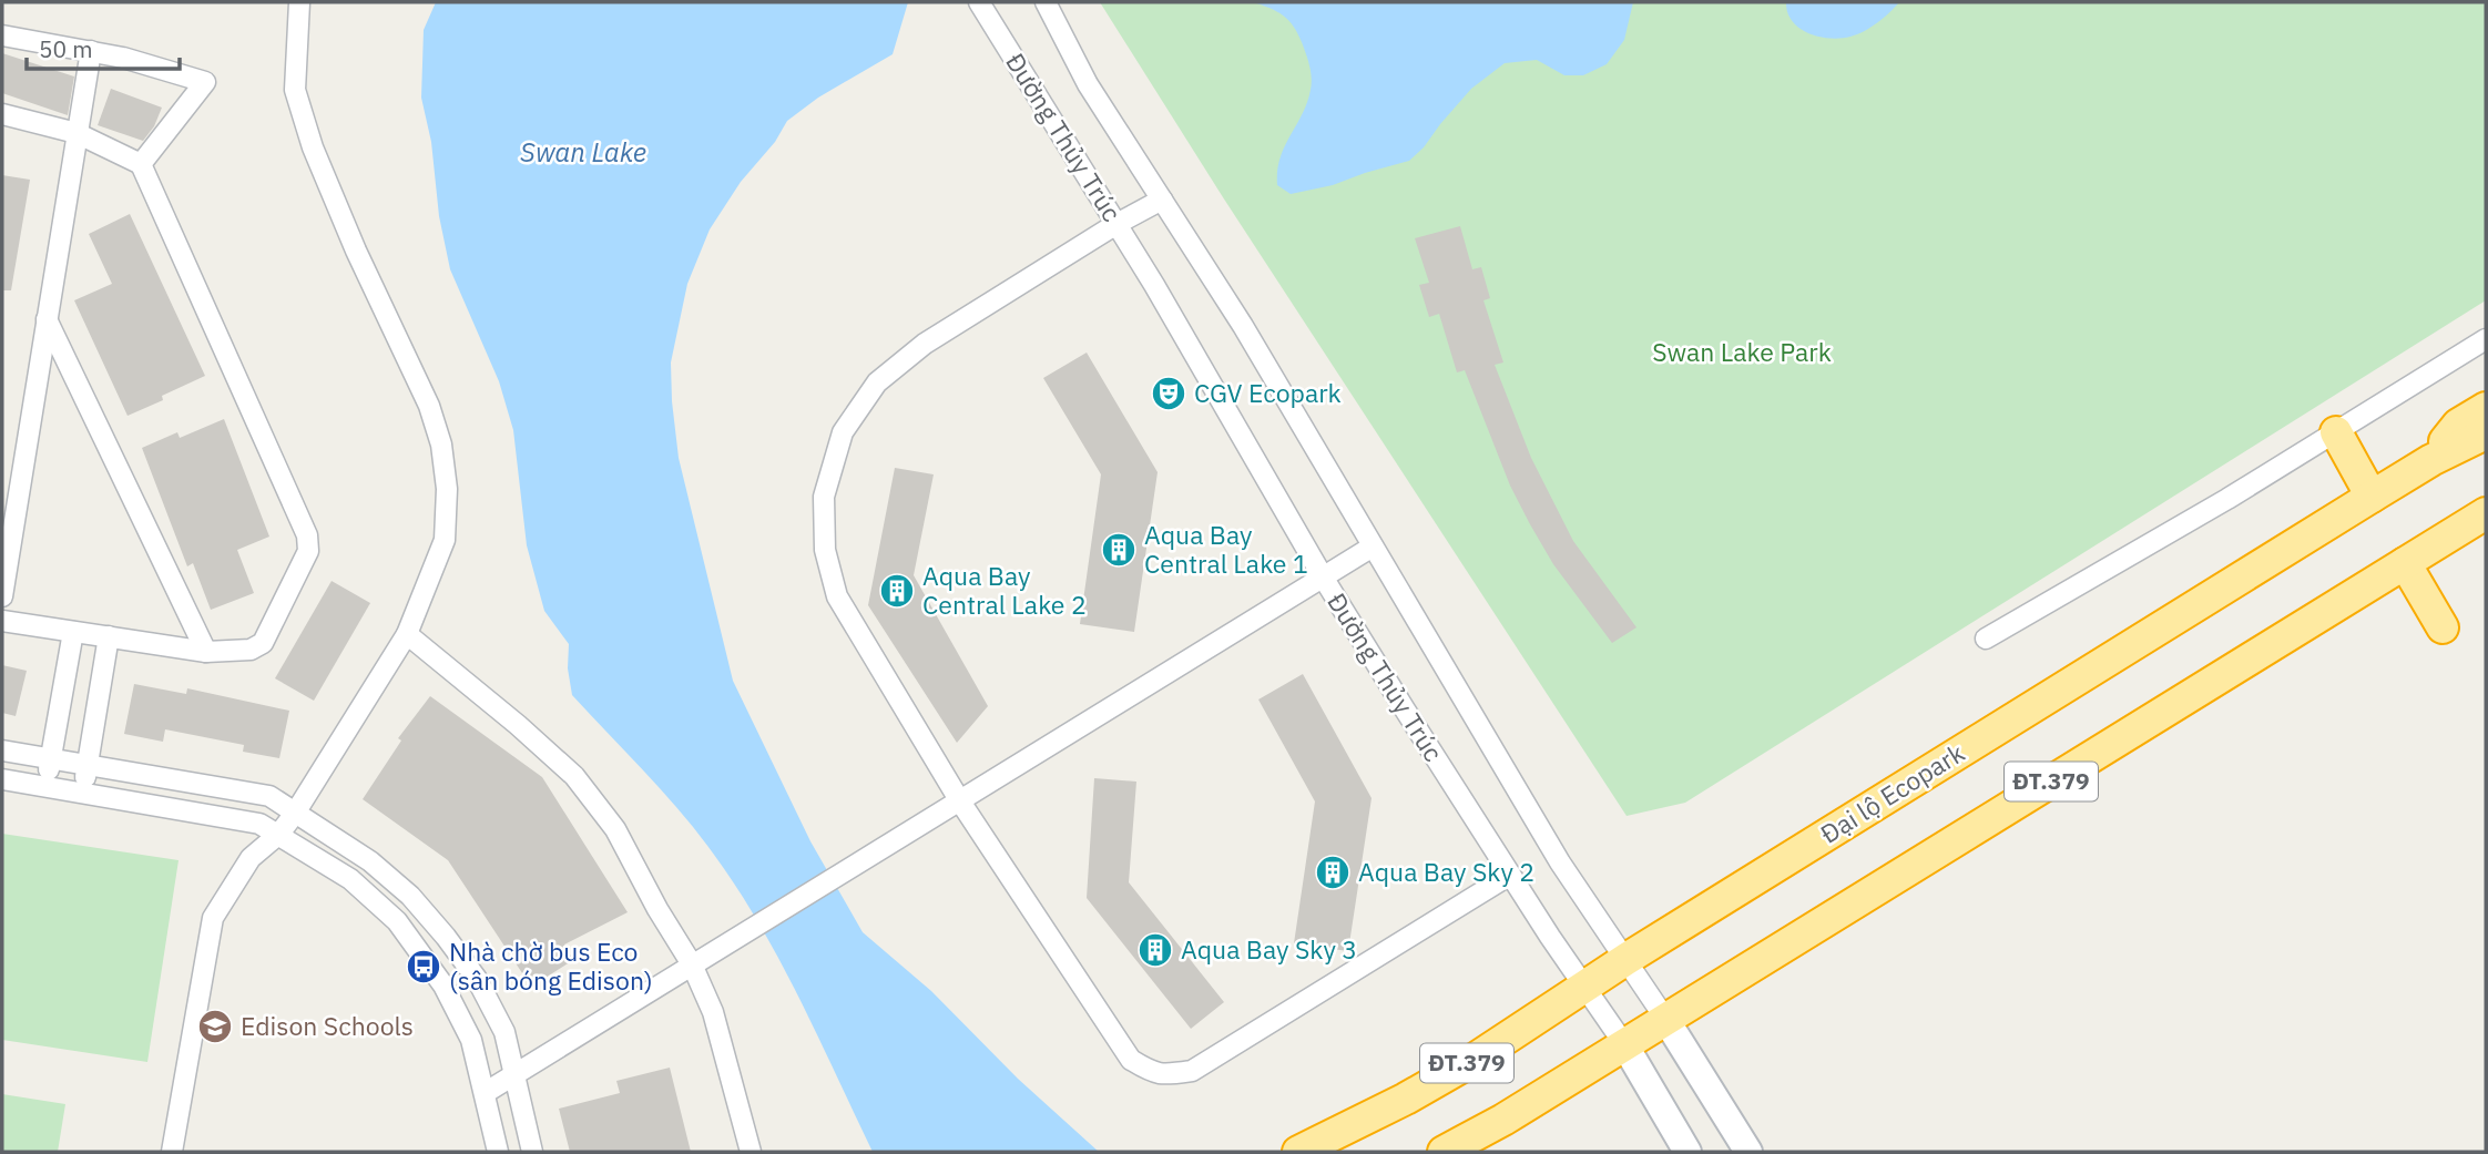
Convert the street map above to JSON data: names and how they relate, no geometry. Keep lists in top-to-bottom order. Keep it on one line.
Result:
{"streets":{"highway":["ĐT.379","Đại lộ Ecopark"],"street":["Đường Thủy Trúc"]},"crossings":[["Đường Thủy Trúc","ĐT.379"],["Đường Thủy Trúc","Đại lộ Ecopark"]],"water":["Swan Lake"],"parks":["Swan Lake Park"],"places":{"theatre":["CGV Ecopark"],"building":["Aqua Bay Central Lake 1","Aqua Bay Central Lake 2","Aqua Bay Sky 2","Aqua Bay Sky 3"],"bus stop":["Nhà chờ bus Eco (sân bóng Edison)"],"school or university":["Edison Schools"]},"scale_bar":"50 m"}
